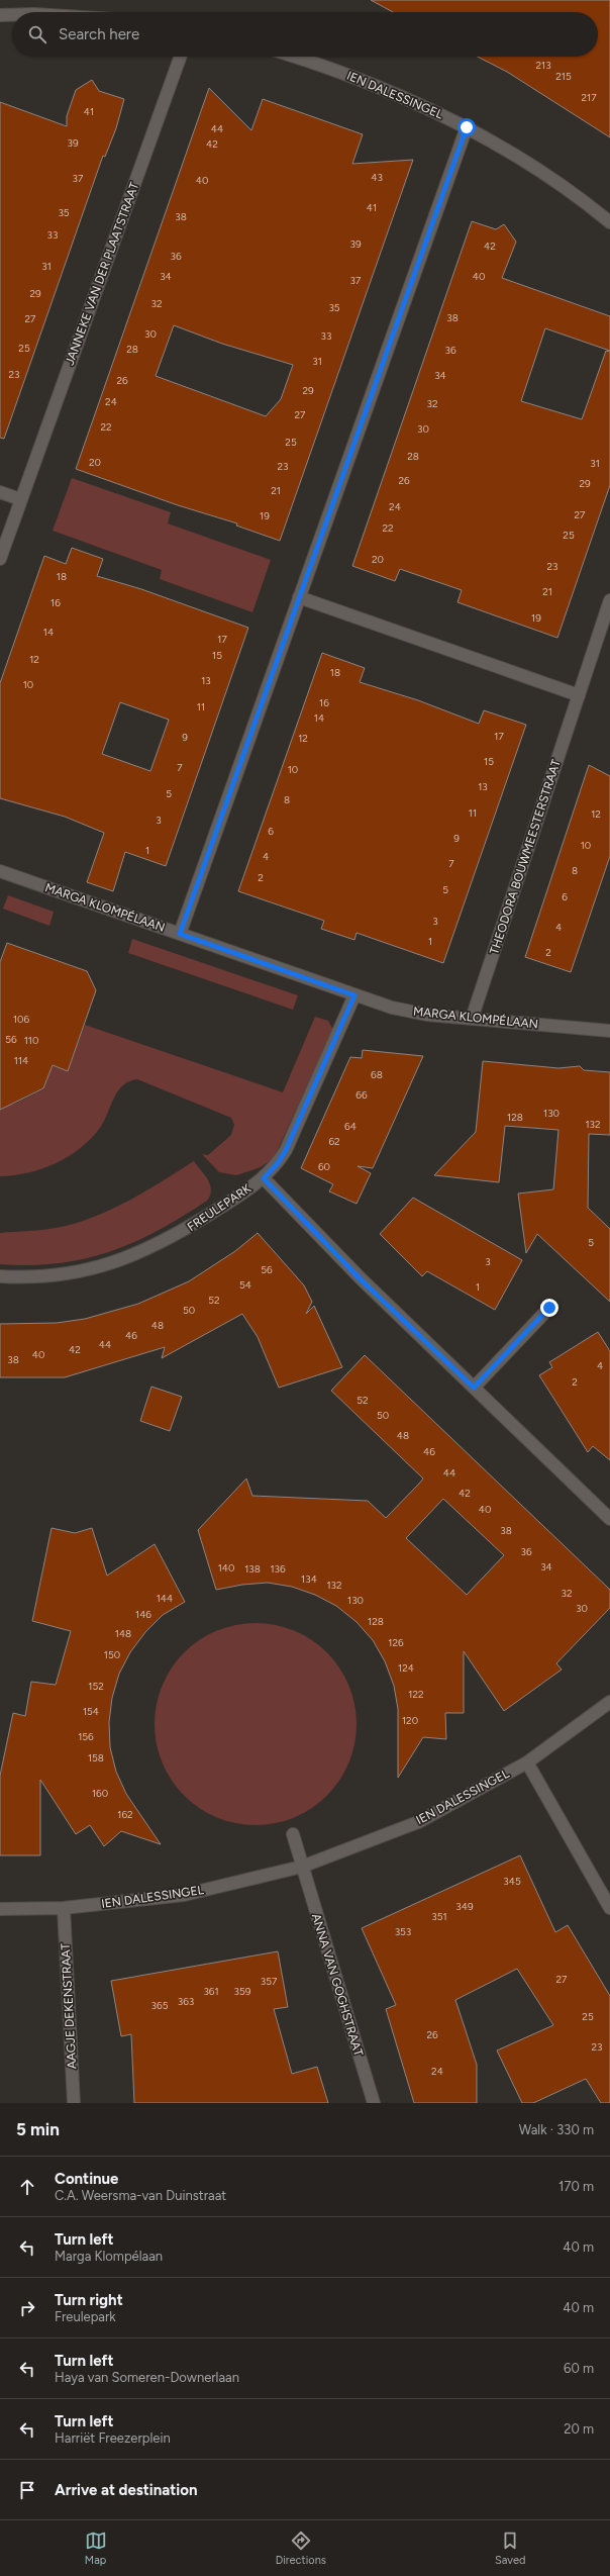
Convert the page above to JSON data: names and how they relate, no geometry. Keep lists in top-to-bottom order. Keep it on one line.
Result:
{"streets":{"street":["IEN DALESSINGEL","JANNEKE VAN DER PLAATSTRAAT","THEODORA BOUWMEESTERSTRAAT","MARGA KLOMPÉLAAN","FREULEPARK","ANNA VAN GOGHSTRAAT","AAGJE DEKENSTRAAT"]},"crossings":[["IEN DALESSINGEL","ANNA VAN GOGHSTRAAT"],["IEN DALESSINGEL","AAGJE DEKENSTRAAT"],["THEODORA BOUWMEESTERSTRAAT","MARGA KLOMPÉLAAN"],["MARGA KLOMPÉLAAN","FREULEPARK"]],"house_numbers":["213","215","217","41","44","39","42","43","37","40","41","35","38","33","39","42","36","31","34","40","37","29","32","35","38","27","30","33","25","28","36","31","23","34","26","29","24","32","27","22","30","25","28","20","31","23","26","29","21","24","27","19","22","25","20","23","18","21","16","19","14","17","15","12","18","13","10","16","11","14","17","9","12","15","7","10","13","5","8","11","12","3","6","9","10","1","4","7","8","2","5","6","3","4","1","2","106","56","110","114","68","66","130","128","132","64","62","60","5","3","56","54","1","52","50","48","46","44","42","40","38","4","2","52","50","48","46","44","42","40","38","36","34","140","138","136","134","132","32","144","130","30","146","128","148","126","150","124","152","122","154","120","156","158","160","162","345","349","351","353","27","357","361","359","363","365","25","26","23","24"],"page":{"search":"Search here","heading":["5 min","Walk · 330 m"],"list":[["Continue","C.A. Weersma-van Duinstraat","170 m"],["Turn left","Marga Klompélaan","40 m"],["Turn right","Freulepark","40 m"],["Turn left","Haya van Someren-Downerlaan","60 m"],["Turn left","Harriët Freezerplein","20 m"],"Arrive at destination"],"nav":["Map","Directions","Saved"]}}
